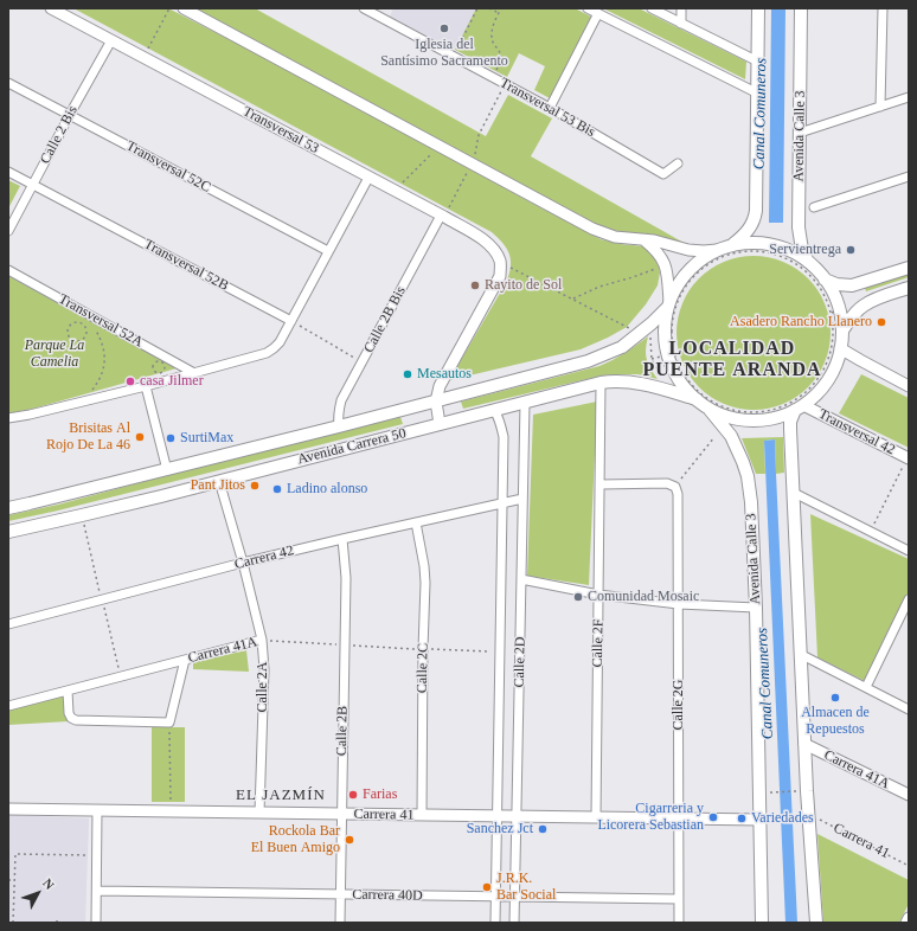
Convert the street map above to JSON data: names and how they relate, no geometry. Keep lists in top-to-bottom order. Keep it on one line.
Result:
{"streets":{"main road":["Avenida Calle 3","Avenida Carrera 50"],"street":["Transversal 53 Bis","Transversal 53","Calle 2 Bis","Transversal 52C","Transversal 52B","Calle 2B Bis","Transversal 52A","Transversal 42","Carrera 42","Calle 2F","Carrera 41A","Calle 2D","Calle 2C","Calle 2A","Calle 2G","Calle 2B","Carrera 41","Carrera 40D"]},"crossings":[["Transversal 53","Calle 2 Bis"],["Transversal 53","Calle 2B Bis"],["Calle 2 Bis","Transversal 52C"],["Calle 2 Bis","Transversal 52B"],["Avenida Calle 3","Carrera 41"],["Calle 2B Bis","Avenida Carrera 50"],["Avenida Carrera 50","Calle 2F"],["Avenida Carrera 50","Calle 2D"],["Avenida Carrera 50","Calle 2A"],["Carrera 42","Calle 2D"],["Carrera 42","Calle 2C"],["Carrera 42","Calle 2A"],["Carrera 42","Calle 2B"],["Calle 2F","Carrera 41"],["Carrera 41A","Calle 2D"],["Carrera 41A","Calle 2C"],["Carrera 41A","Calle 2A"],["Carrera 41A","Calle 2B"],["Calle 2D","Carrera 41"],["Calle 2D","Carrera 40D"],["Calle 2C","Carrera 41"],["Calle 2A","Carrera 41"],["Calle 2G","Carrera 41"],["Calle 2G","Carrera 40D"],["Calle 2B","Carrera 41"],["Calle 2B","Carrera 40D"]],"districts":["LOCALIDAD PUENTE ARANDA","EL JAZMÍN"],"water":["Canal Comuneros"],"parks":["Parque La Camelia"],"places":["Iglesia del Santísimo Sacramento","Servientrega","Rayito de Sol","Asadero Rancho Llanero","Mesautos","casa Jilmer","Brisitas Al Rojo De La 46","SurtiMax","Pant Jitos","Ladino alonso","Comunidad Mosaic","Almacen de Repuestos","Farias","Cigarreria y Licorera Sebastian","Variedades","Sanchez Jct","Rockola Bar El Buen Amigo","J.R.K. Bar Social"],"north":"top right"}
